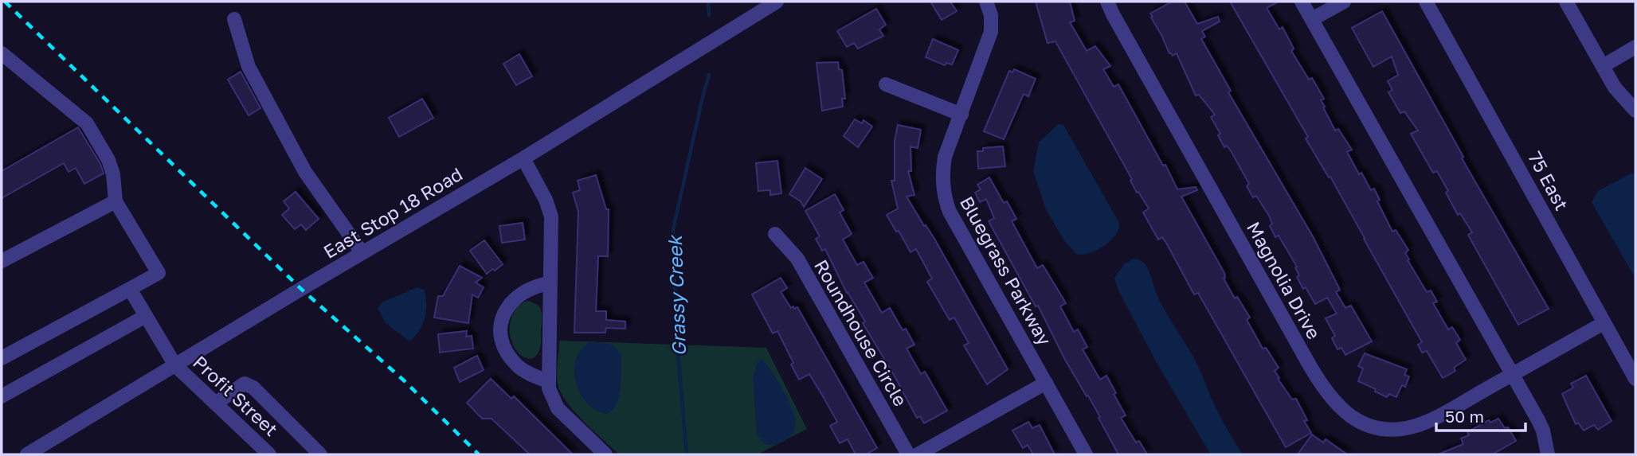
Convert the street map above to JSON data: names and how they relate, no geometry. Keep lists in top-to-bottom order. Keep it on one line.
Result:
{"streets":{"street":["75 East","East Stop 18 Road","Bluegrass Parkway","Magnolia Drive","Roundhouse Circle","Profit Street"]},"crossings":[["75 East","Magnolia Drive"],["East Stop 18 Road","Profit Street"]],"water":["Grassy Creek"],"scale_bar":"50 m"}
